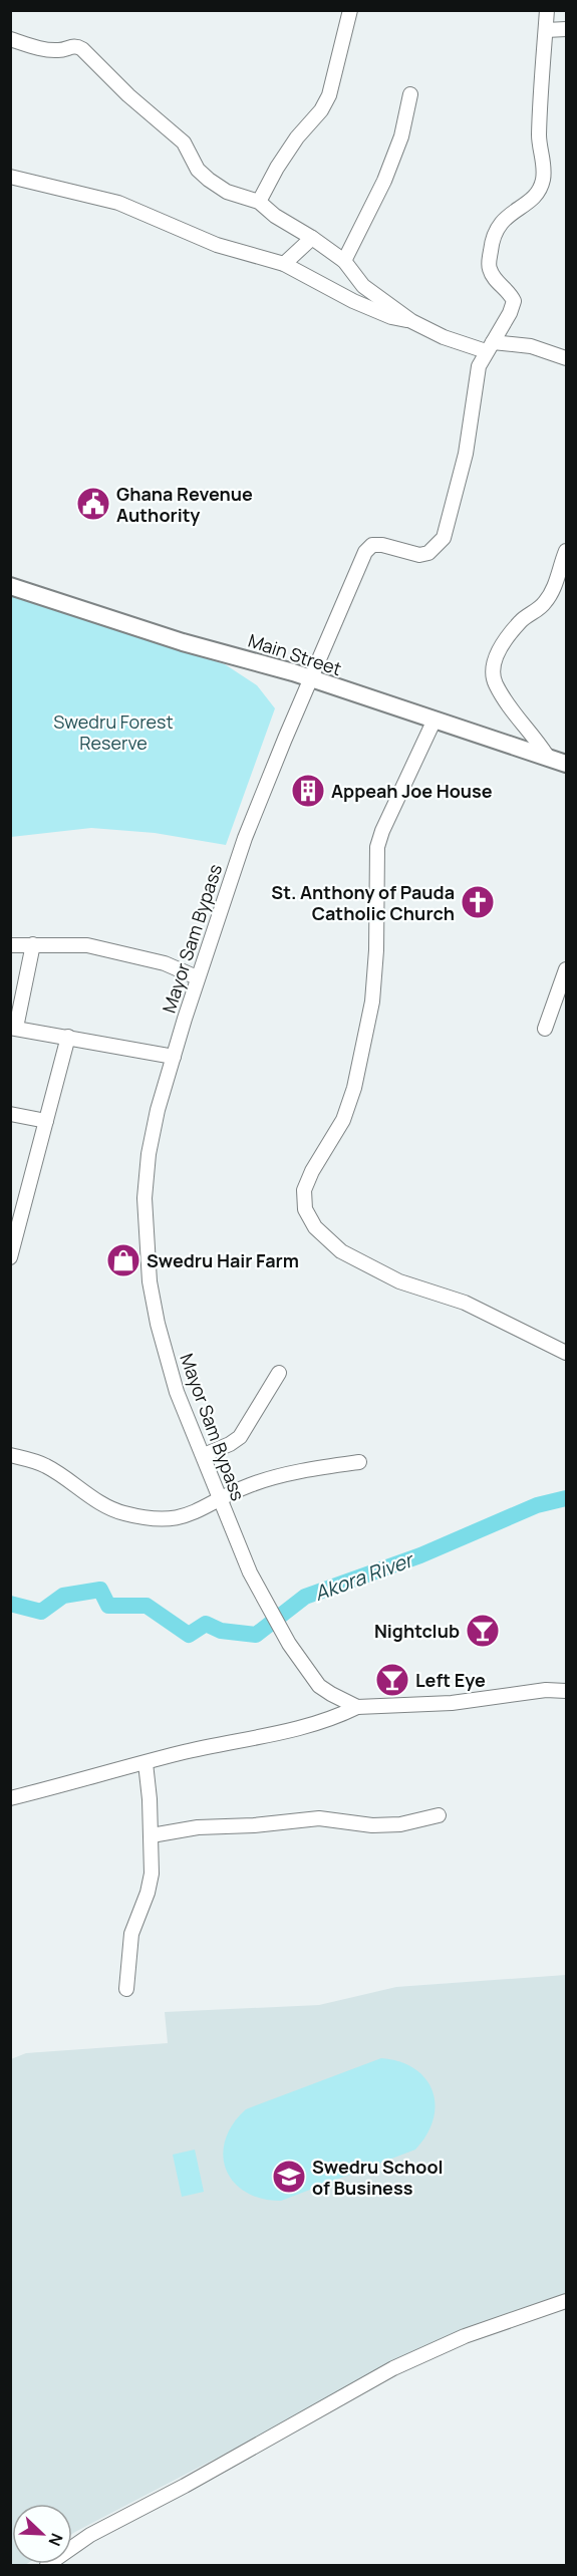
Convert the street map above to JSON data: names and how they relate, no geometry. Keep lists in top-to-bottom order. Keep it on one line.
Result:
{"streets":{"main road":["Main Street"],"street":["Mayor Sam Bypass"]},"crossings":[["Main Street","Mayor Sam Bypass"]],"water":["Akora River"],"parks":["Swedru Forest Reserve"],"places":{"public building":["Ghana Revenue Authority"],"building":["Appeah Joe House"],"church":["St. Anthony of Pauda Catholic Church"],"shop":["Swedru Hair Farm"],"bar":["Nightclub","Left Eye"],"school or university":["Swedru School of Business"]},"north":"bottom right"}
